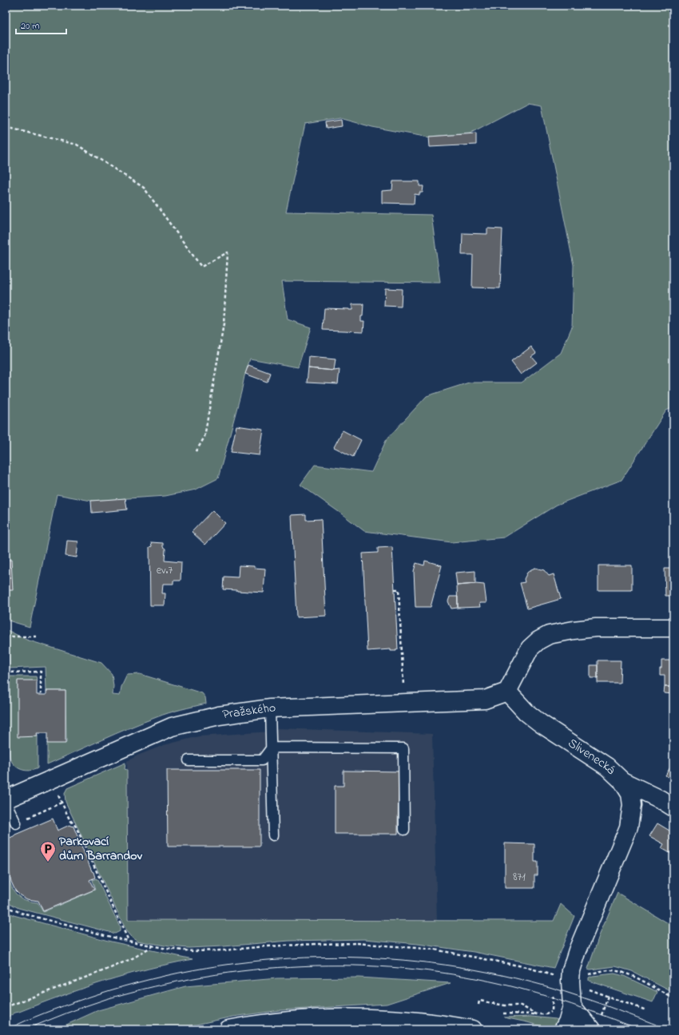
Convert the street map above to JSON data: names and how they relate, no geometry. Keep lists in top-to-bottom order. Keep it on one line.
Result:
{"streets":{"street":["Pražského","Slivenecká"]},"crossings":[["Pražského","Slivenecká"]],"places":{"parking":["Parkovací dům Barrandov"]},"house_numbers":["ev.7","871"],"scale_bar":"20 m"}
